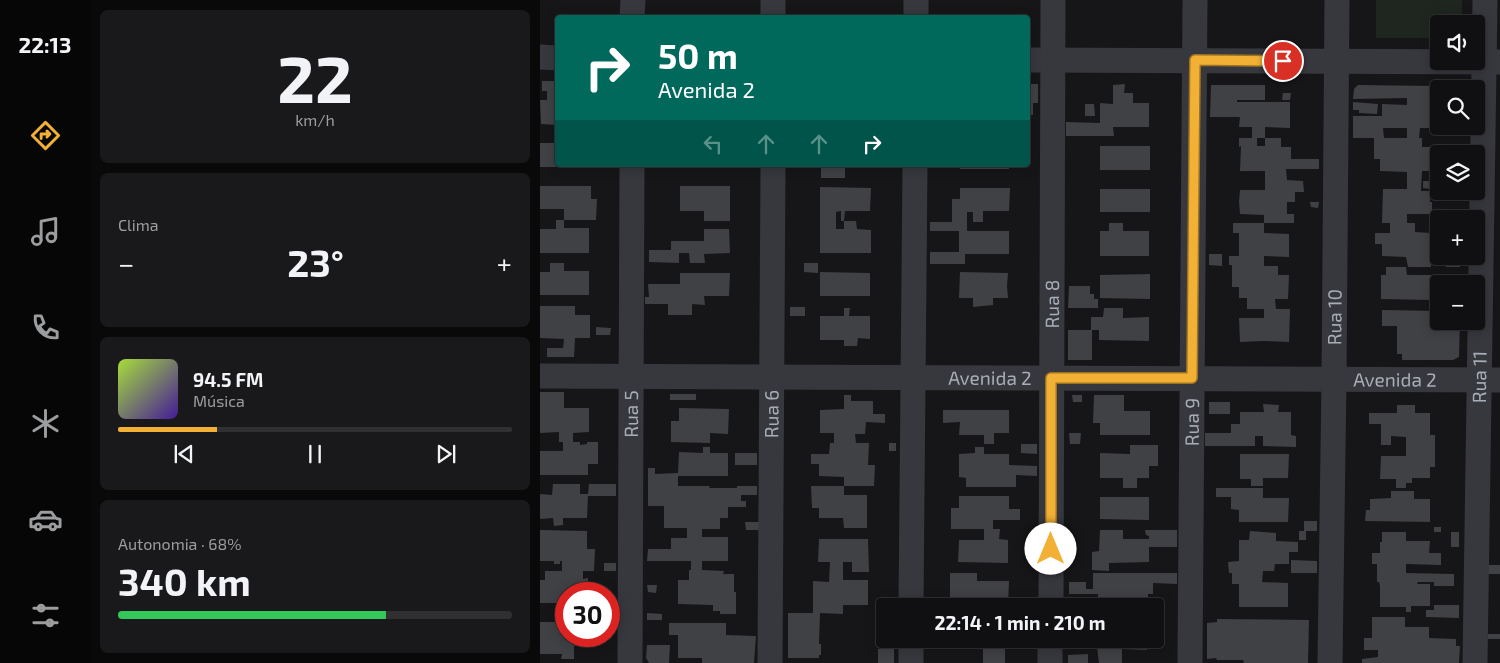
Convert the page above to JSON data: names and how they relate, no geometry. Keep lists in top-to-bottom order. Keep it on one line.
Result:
{"streets":{"street":["Rua 8","Rua 10","Rua 11","Avenida 2","Rua 5","Rua 6","Rua 9"]},"crossings":[["Rua 8","Avenida 2"],["Rua 10","Avenida 2"],["Rua 11","Avenida 2"],["Avenida 2","Rua 5"],["Avenida 2","Rua 6"],["Avenida 2","Rua 9"]],"page":{"tabs":"22:13","tile":[["22","km/h"],"Clima",["Autonomia · 68%","340 km"]],"map_buttons":["+","−"],"turn":["50 m","Avenida 2"],"heat":["−","23°","+"],"song":["94.5 FM","Música"],"limit":"30","trip":"22:14 · 1 min · 210 m"}}
